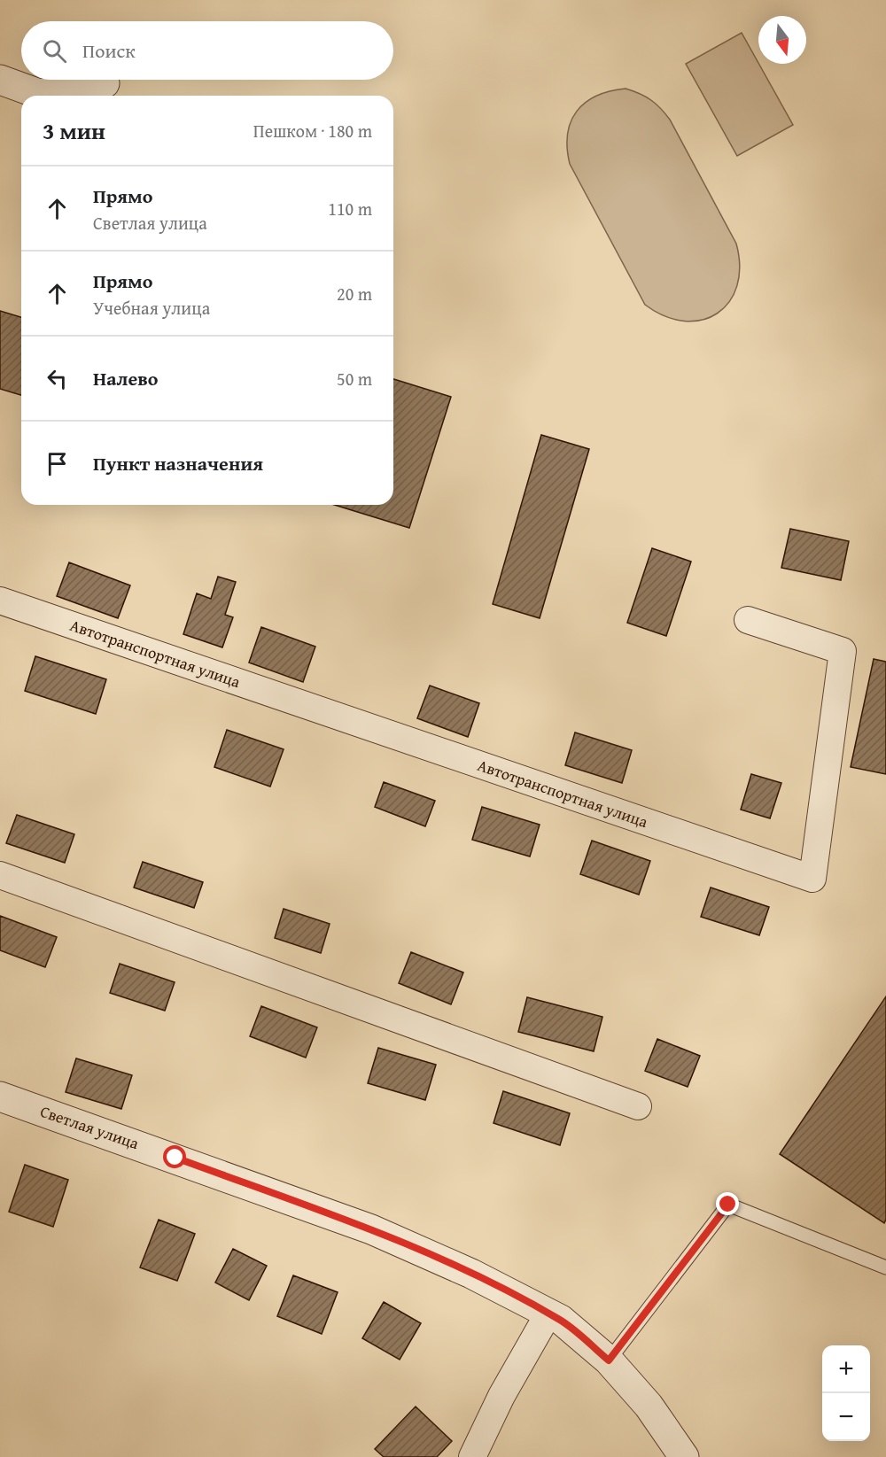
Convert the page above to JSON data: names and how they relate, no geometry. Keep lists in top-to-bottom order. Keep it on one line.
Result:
{"streets":{"street":["Автотранспортная улица","Светлая улица"]},"north":"bottom","page":{"search":"Поиск","heading":["3 мин","Пешком · 180 m"],"list":[["Прямо","Светлая улица","110 m"],["Прямо","Учебная улица","20 m"],["Налево","50 m"],"Пункт назначения"],"map_buttons":["+","−"]}}
